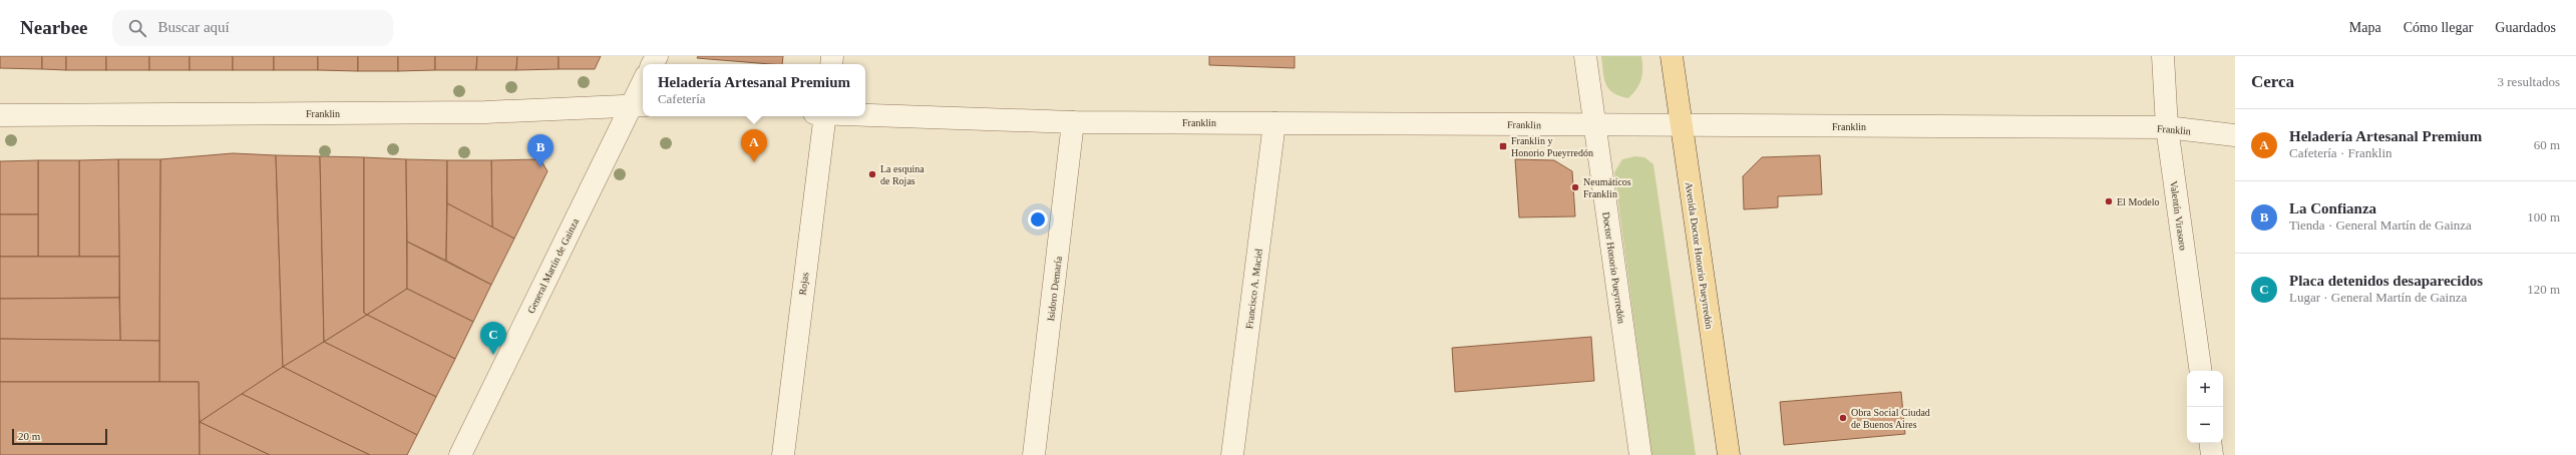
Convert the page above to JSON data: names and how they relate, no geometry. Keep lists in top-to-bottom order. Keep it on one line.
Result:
{"streets":{"main road":["Avenida Doctor Honorio Pueyrredón"],"street":["Franklin","Valentín Virasoro","General Martín de Gainza","Doctor Honorio Pueyrredón","Rojas","Isidoro Demaría","Francisco A. Maciel"]},"crossings":[["Franklin","Valentín Virasoro"],["Franklin","Avenida Doctor Honorio Pueyrredón"],["Franklin","General Martín de Gainza"],["Franklin","Doctor Honorio Pueyrredón"],["Franklin","Isidoro Demaría"],["Franklin","Francisco A. Maciel"]],"places":{"transit":["Franklin y Honorio Pueyrredón"],"other":["La esquina de Rojas","Neumáticos Franklin","El Modelo","Obra Social Ciudad de Buenos Aires"]},"scale_bar":"20 m","page":{"header":"Nearbee","search":"Buscar aquí","nav":["Mapa","Cómo llegar","Guardados"],"heading":["Cerca","3 resultados"],"popup":["Heladería Artesanal Premium","Cafetería"],"list":[{"mark":"A","name":"Heladería Artesanal Premium","note":"Cafetería · Franklin","value":"60 m"},{"mark":"B","name":"La Confianza","note":"Tienda · General Martín de Gainza","value":"100 m"},{"mark":"C","name":"Placa detenidos desaparecidos","note":"Lugar · General Martín de Gainza","value":"120 m"}],"pins":["A","B","C"],"map_buttons":["+","−"],"scale":"20 m"}}
